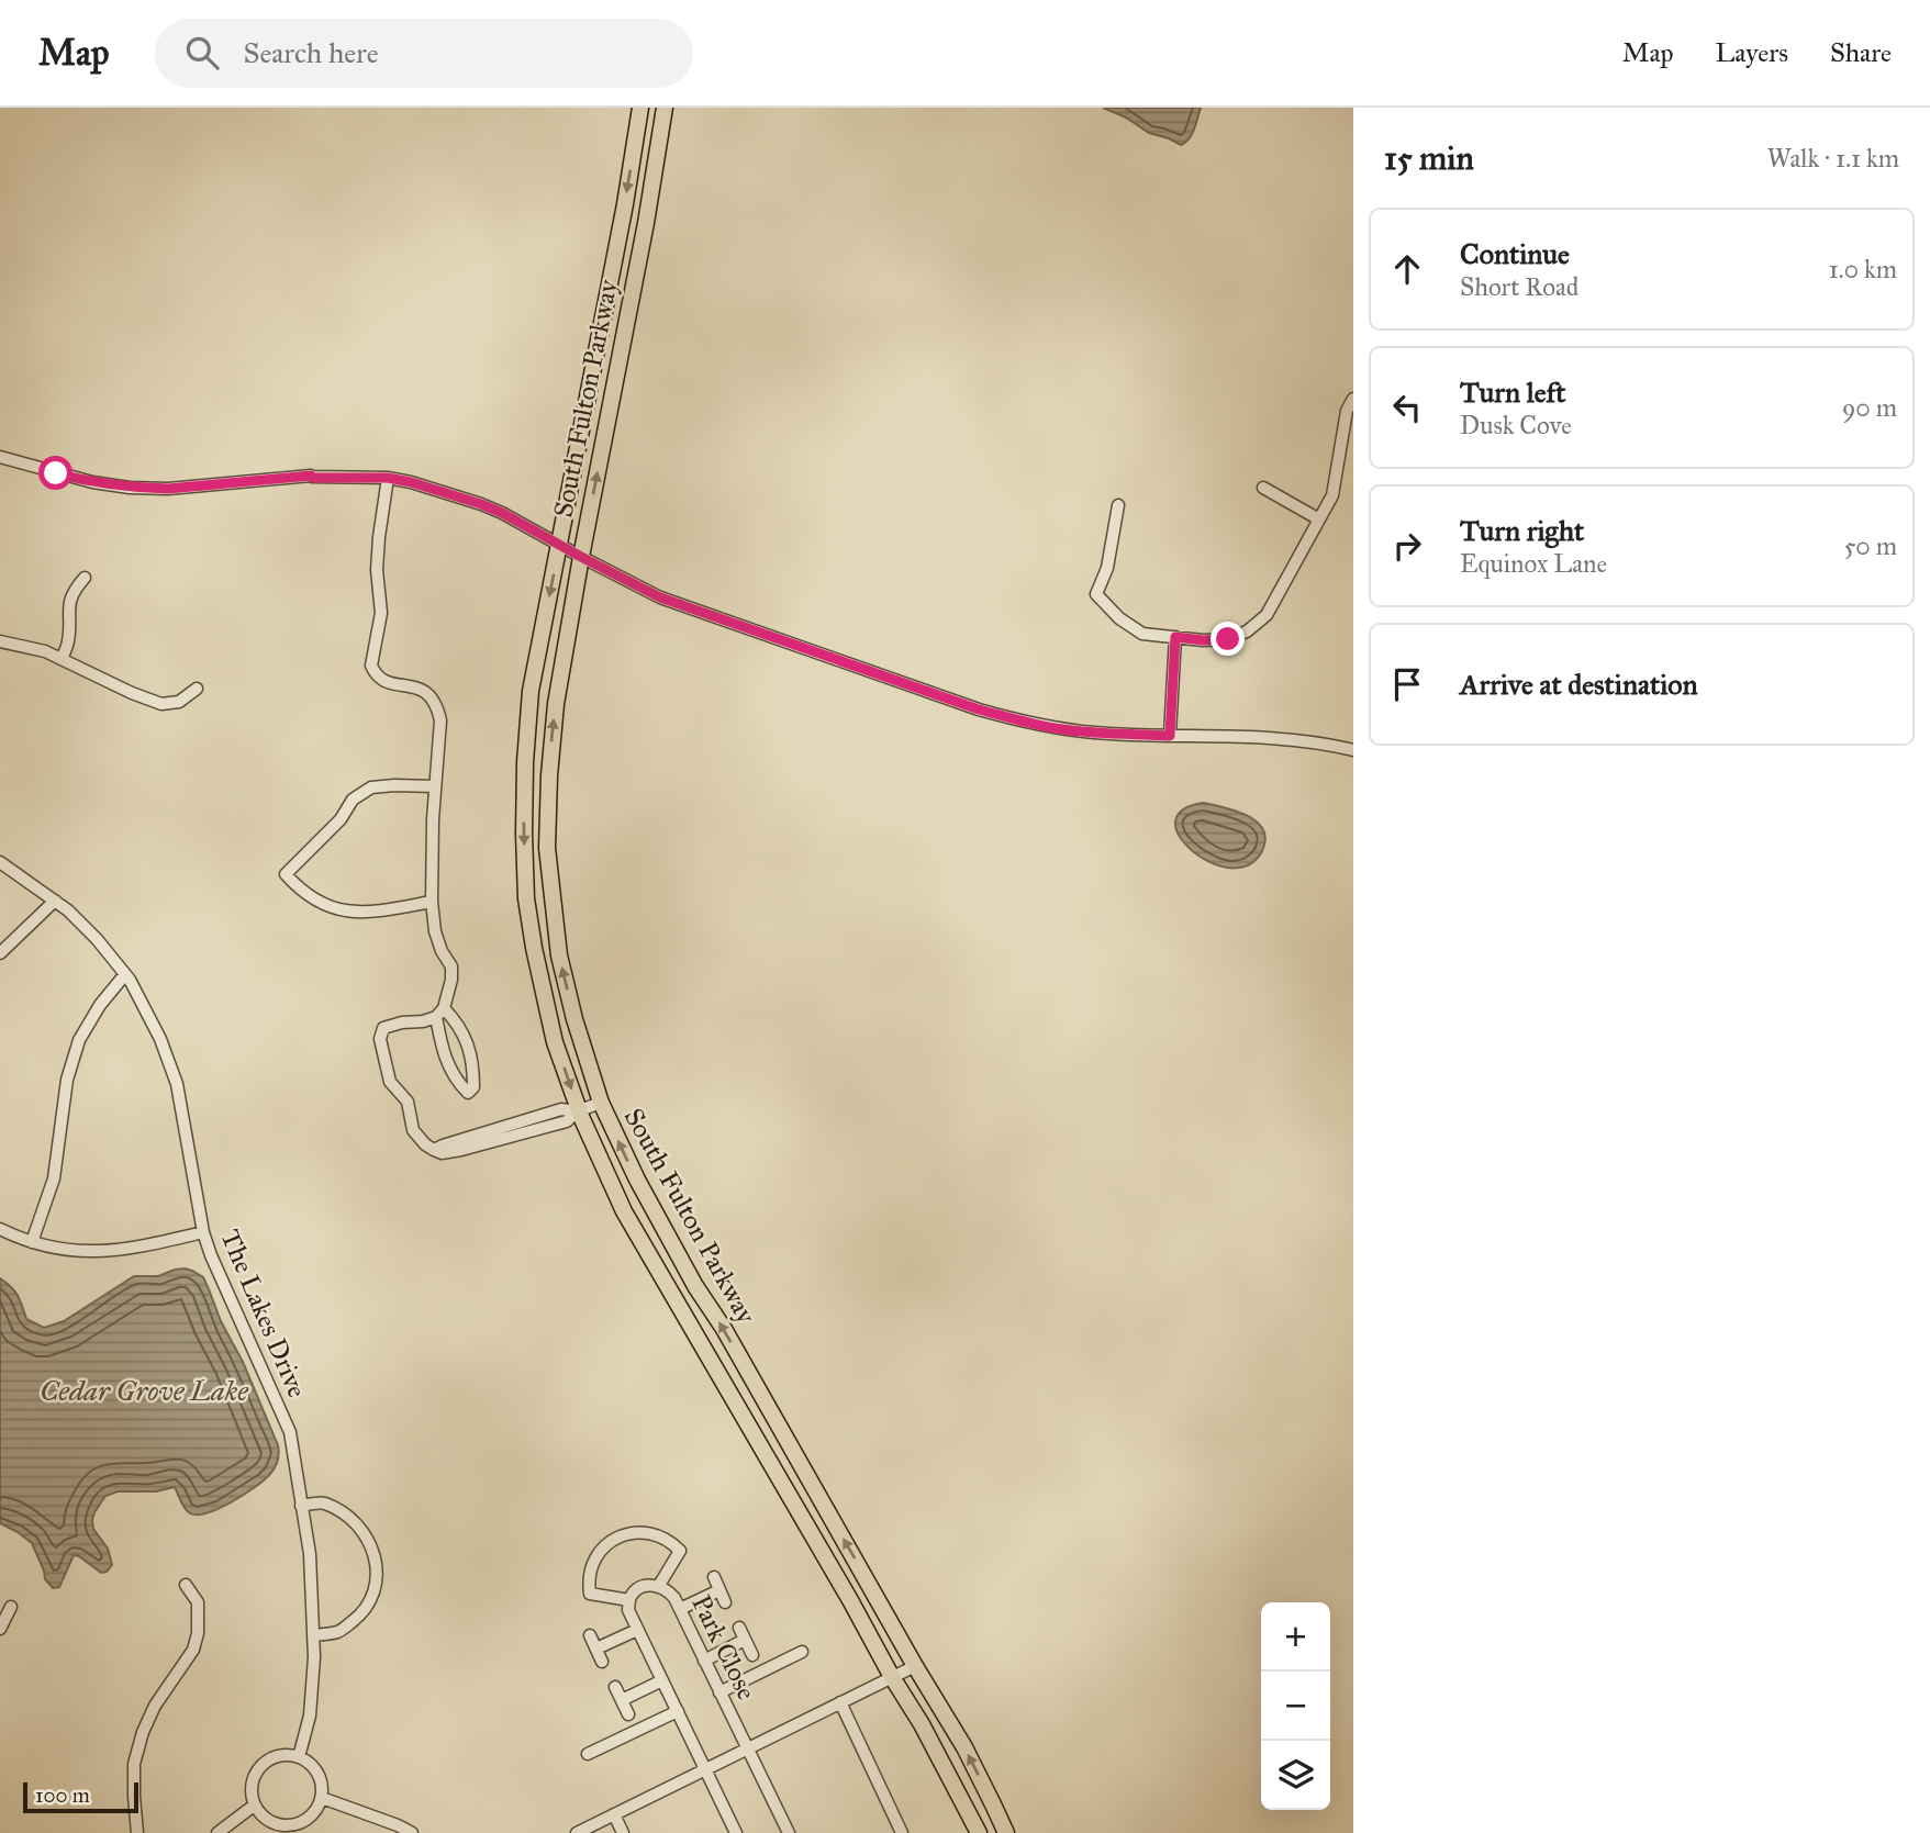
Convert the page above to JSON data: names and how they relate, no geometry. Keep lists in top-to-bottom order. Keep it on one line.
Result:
{"streets":{"highway":["South Fulton Parkway"],"street":["The Lakes Drive","Park Close"]},"water":["Cedar Grove Lake"],"scale_bar":"100 m","page":{"header":"Map","search":"Search here","nav":["Map","Layers","Share"],"heading":["15 min","Walk · 1.1 km"],"list":[["Continue","Short Road","1.0 km"],["Turn left","Dusk Cove","90 m"],["Turn right","Equinox Lane","50 m"],"Arrive at destination"],"map_buttons":["+","−"],"scale":"100 m"}}
